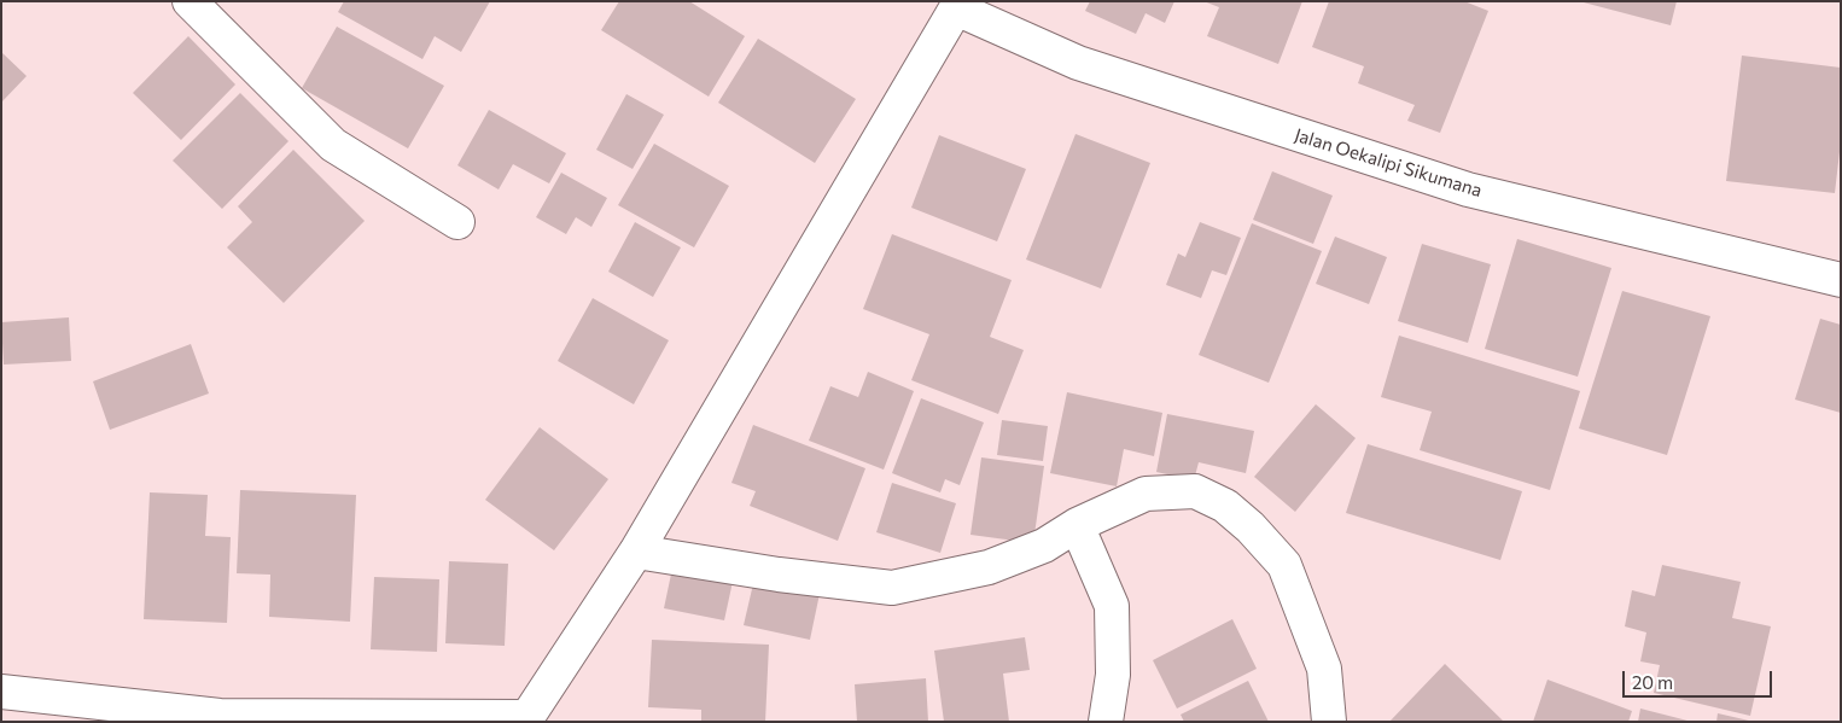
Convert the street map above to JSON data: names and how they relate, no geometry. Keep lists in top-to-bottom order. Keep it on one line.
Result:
{"streets":{"street":["Jalan Oekalipi Sikumana"]},"scale_bar":"20 m"}
